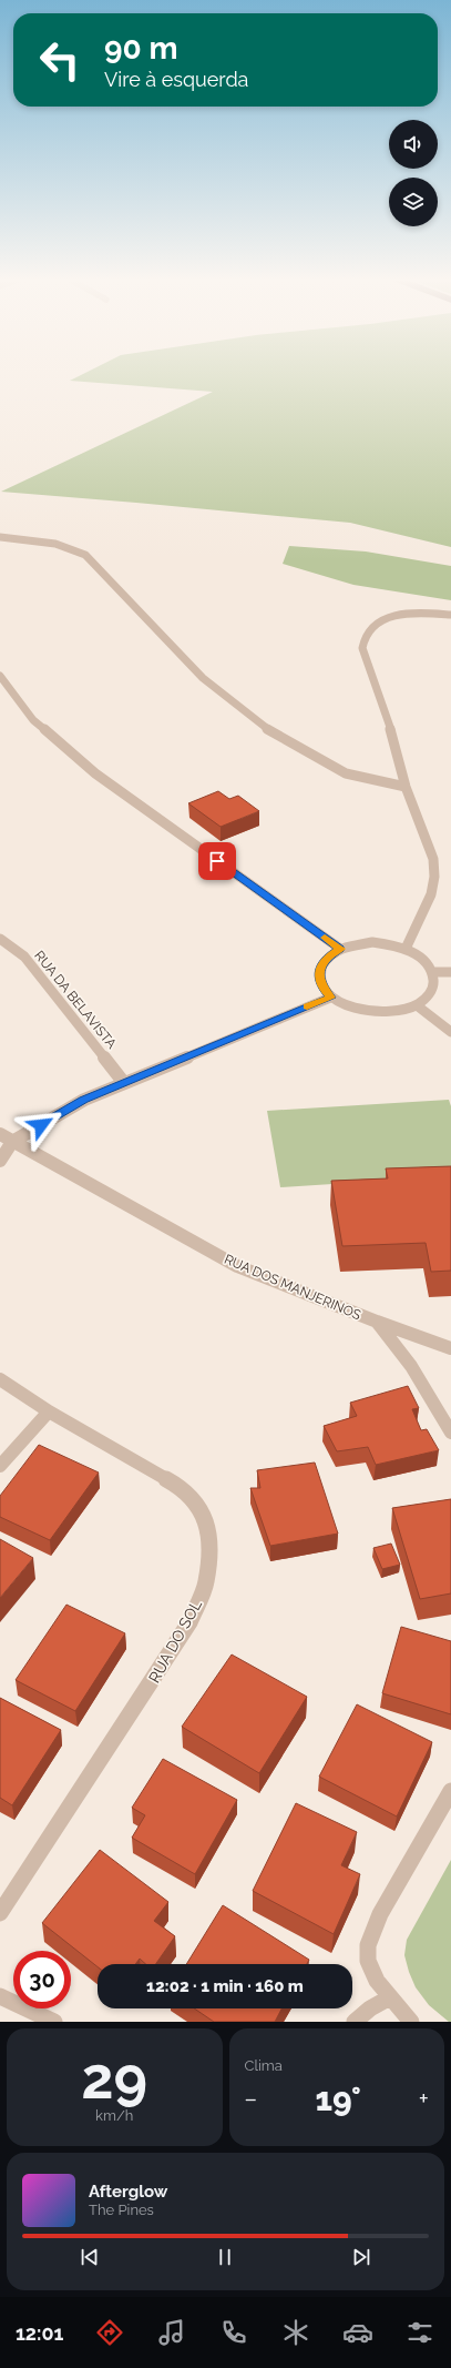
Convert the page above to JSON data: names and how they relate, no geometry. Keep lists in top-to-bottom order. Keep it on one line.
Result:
{"streets":{"street":["RUA DA BELAVISTA","RUA DOS MANJERINOS","RUA DO SOL"]},"page":{"turn":["90 m","Vire à esquerda"],"limit":"30","trip":"12:02 · 1 min · 160 m","tile":[["29","km/h"],"Clima"],"heat":["−","19°","+"],"song":["Afterglow","The Pines"],"tabs":"12:01"}}
